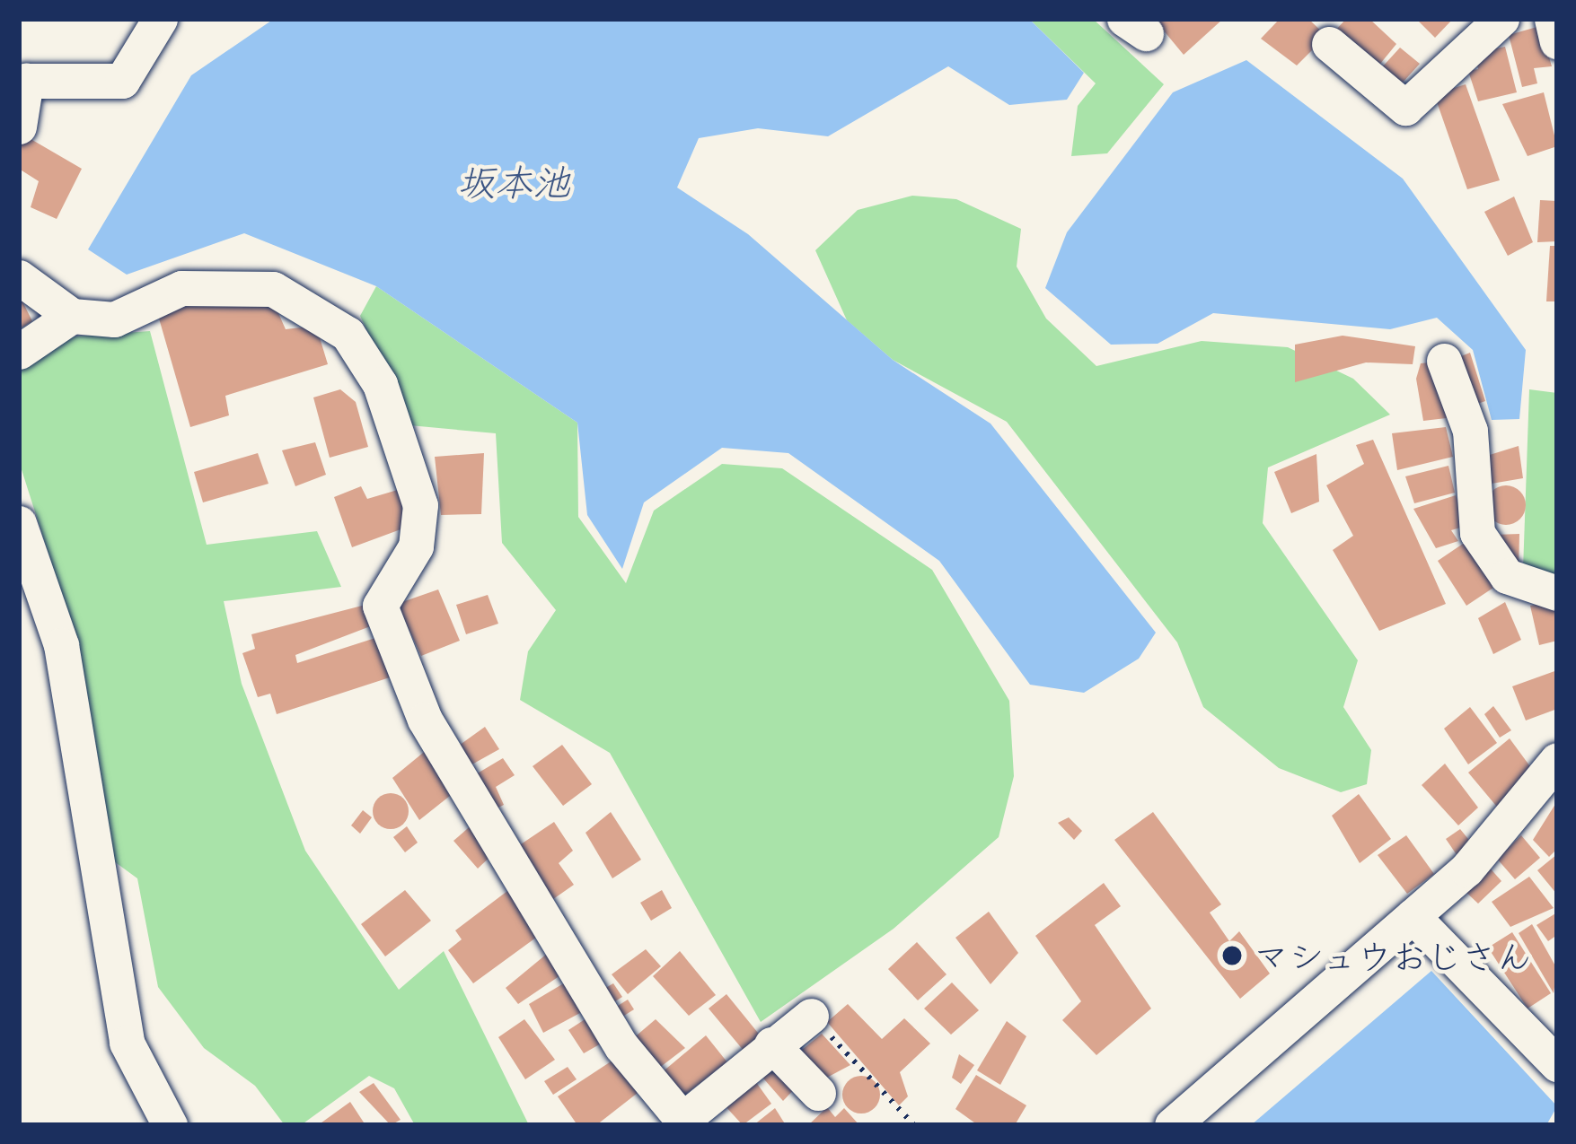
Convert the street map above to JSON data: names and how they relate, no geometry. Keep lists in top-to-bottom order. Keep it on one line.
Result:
{"water":["坂本池"],"places":["マシュウおじさん"]}
